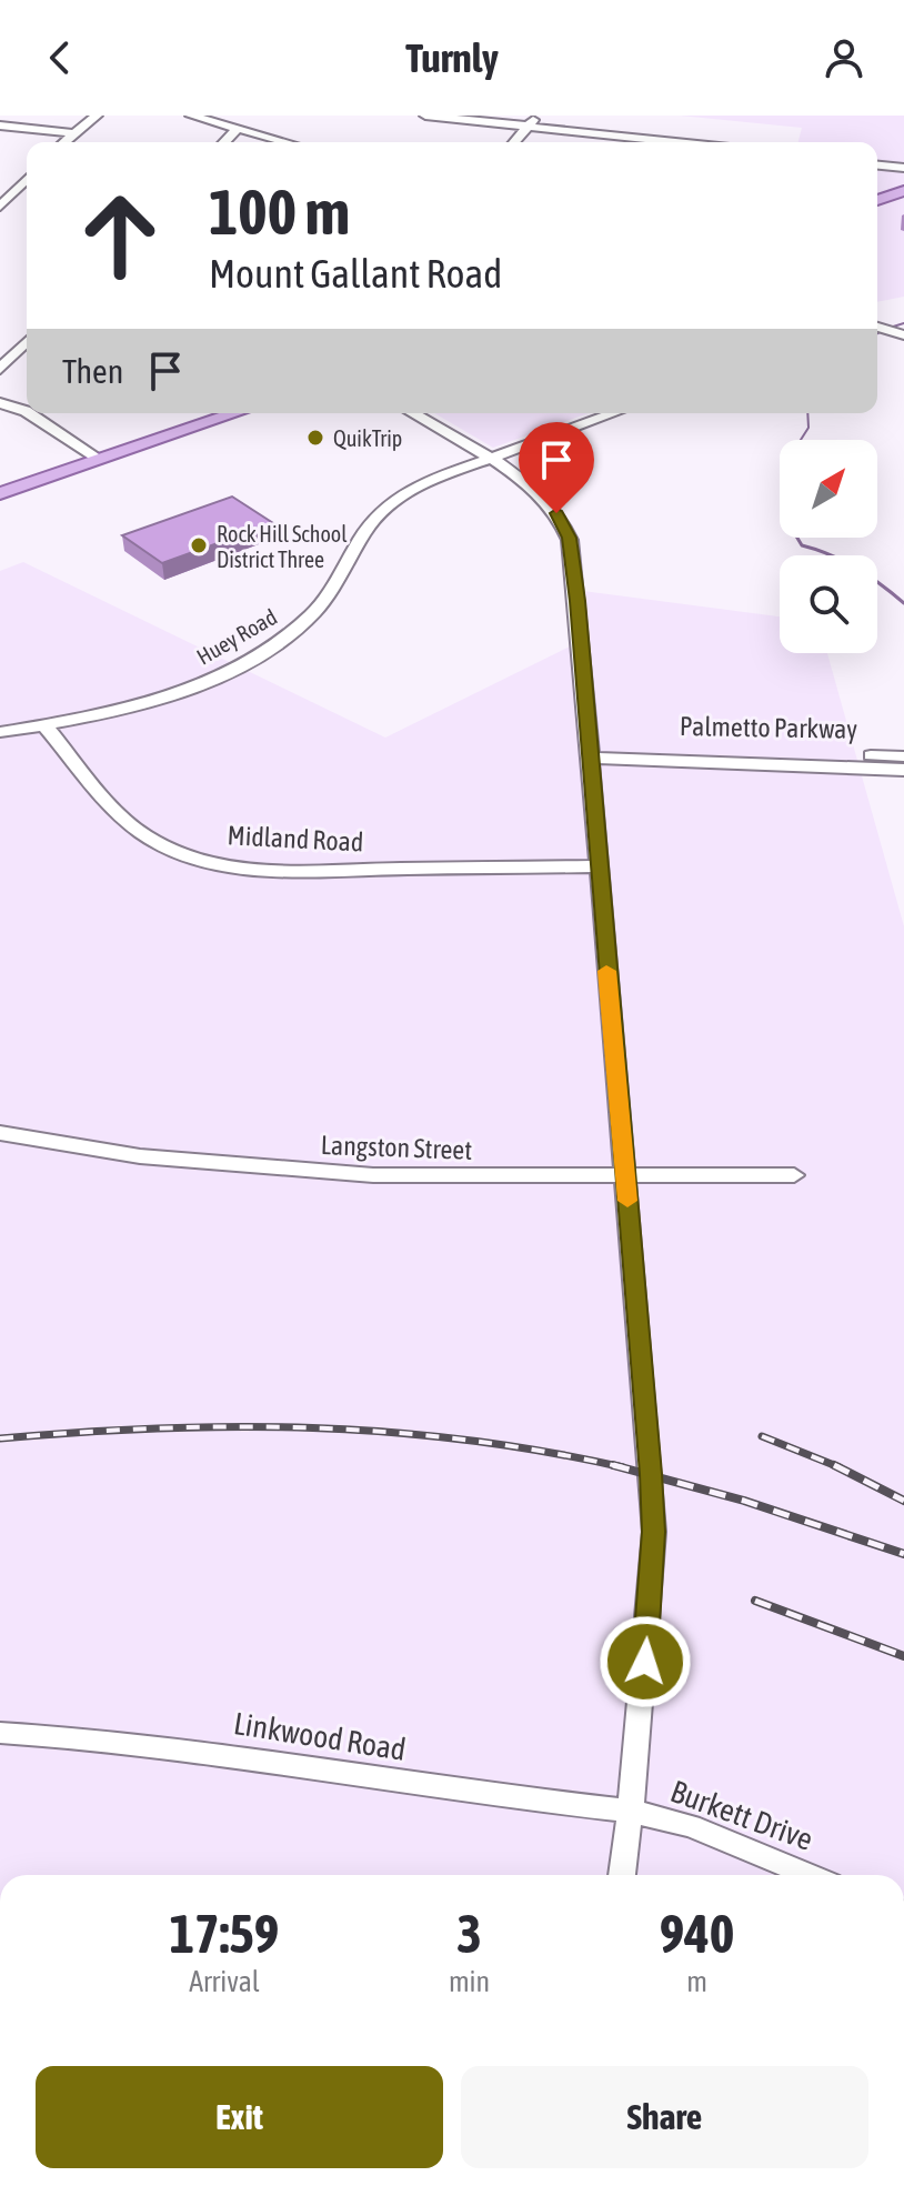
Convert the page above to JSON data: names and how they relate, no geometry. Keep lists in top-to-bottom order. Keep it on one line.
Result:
{"streets":{"street":["Huey Road","Palmetto Parkway","Midland Road","Langston Street","Linkwood Road","Burkett Drive"]},"crossings":[["Huey Road","Midland Road"],["Linkwood Road","Burkett Drive"]],"places":["QuikTrip","Rock Hill School District Three"],"north":"top right","page":{"header":"Turnly","turn":["100 m","Mount Gallant Road"],"then":"Then","eta":["17:59","Arrival","3","min","940","m"],"buttons":["Exit","Share"]}}
